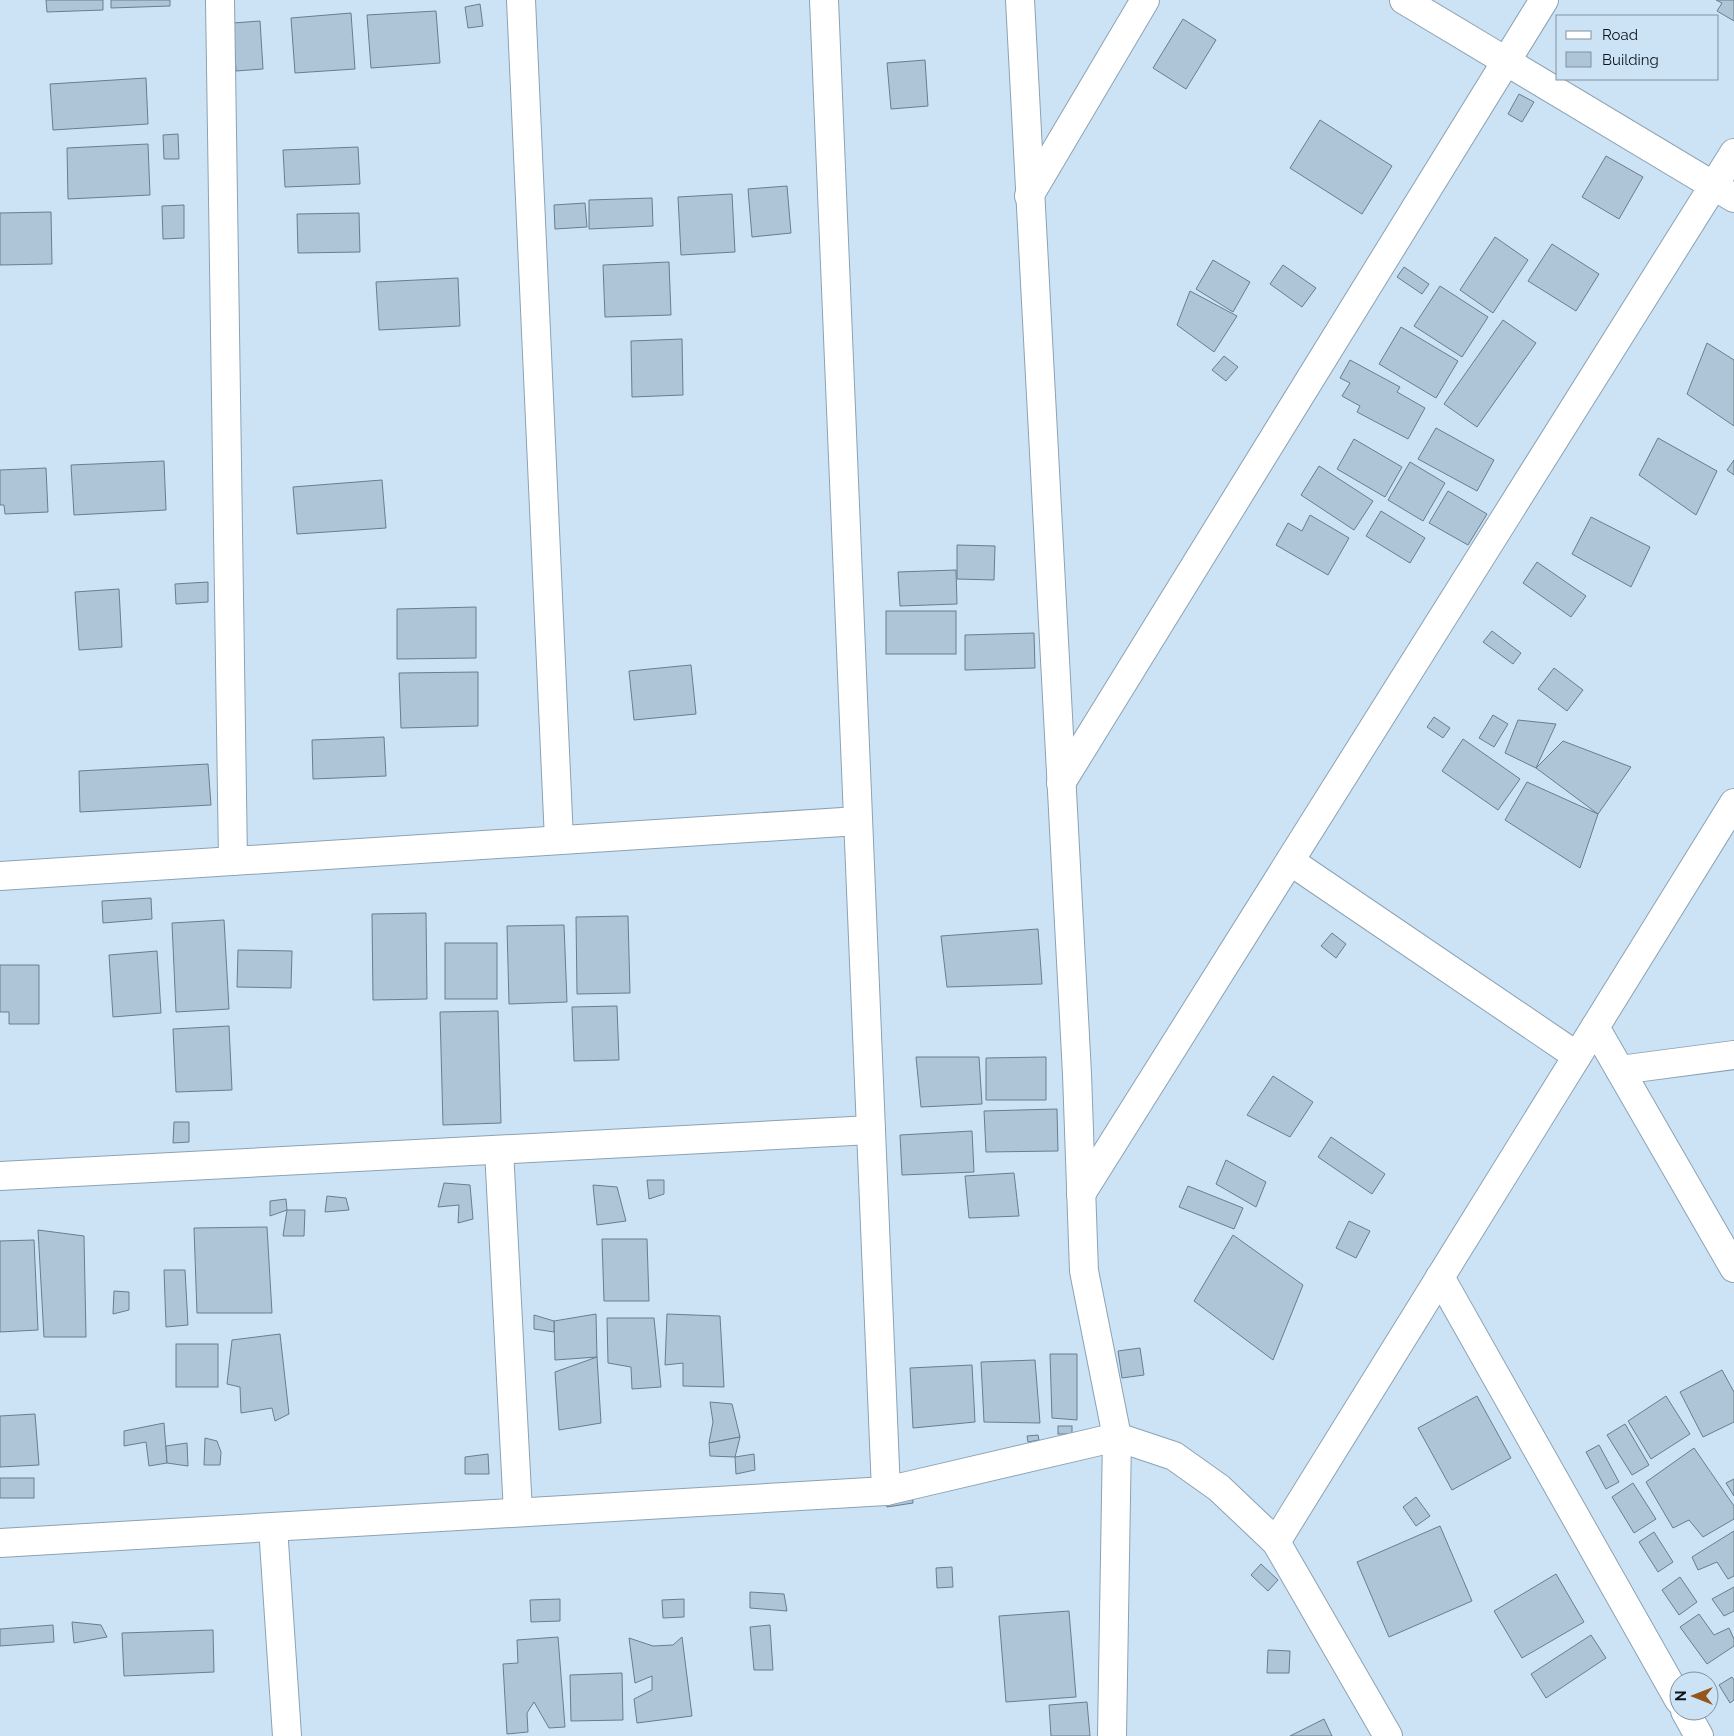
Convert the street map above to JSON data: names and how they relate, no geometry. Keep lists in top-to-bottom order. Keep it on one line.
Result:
{"legend":["Road","Building"],"north":"left"}
